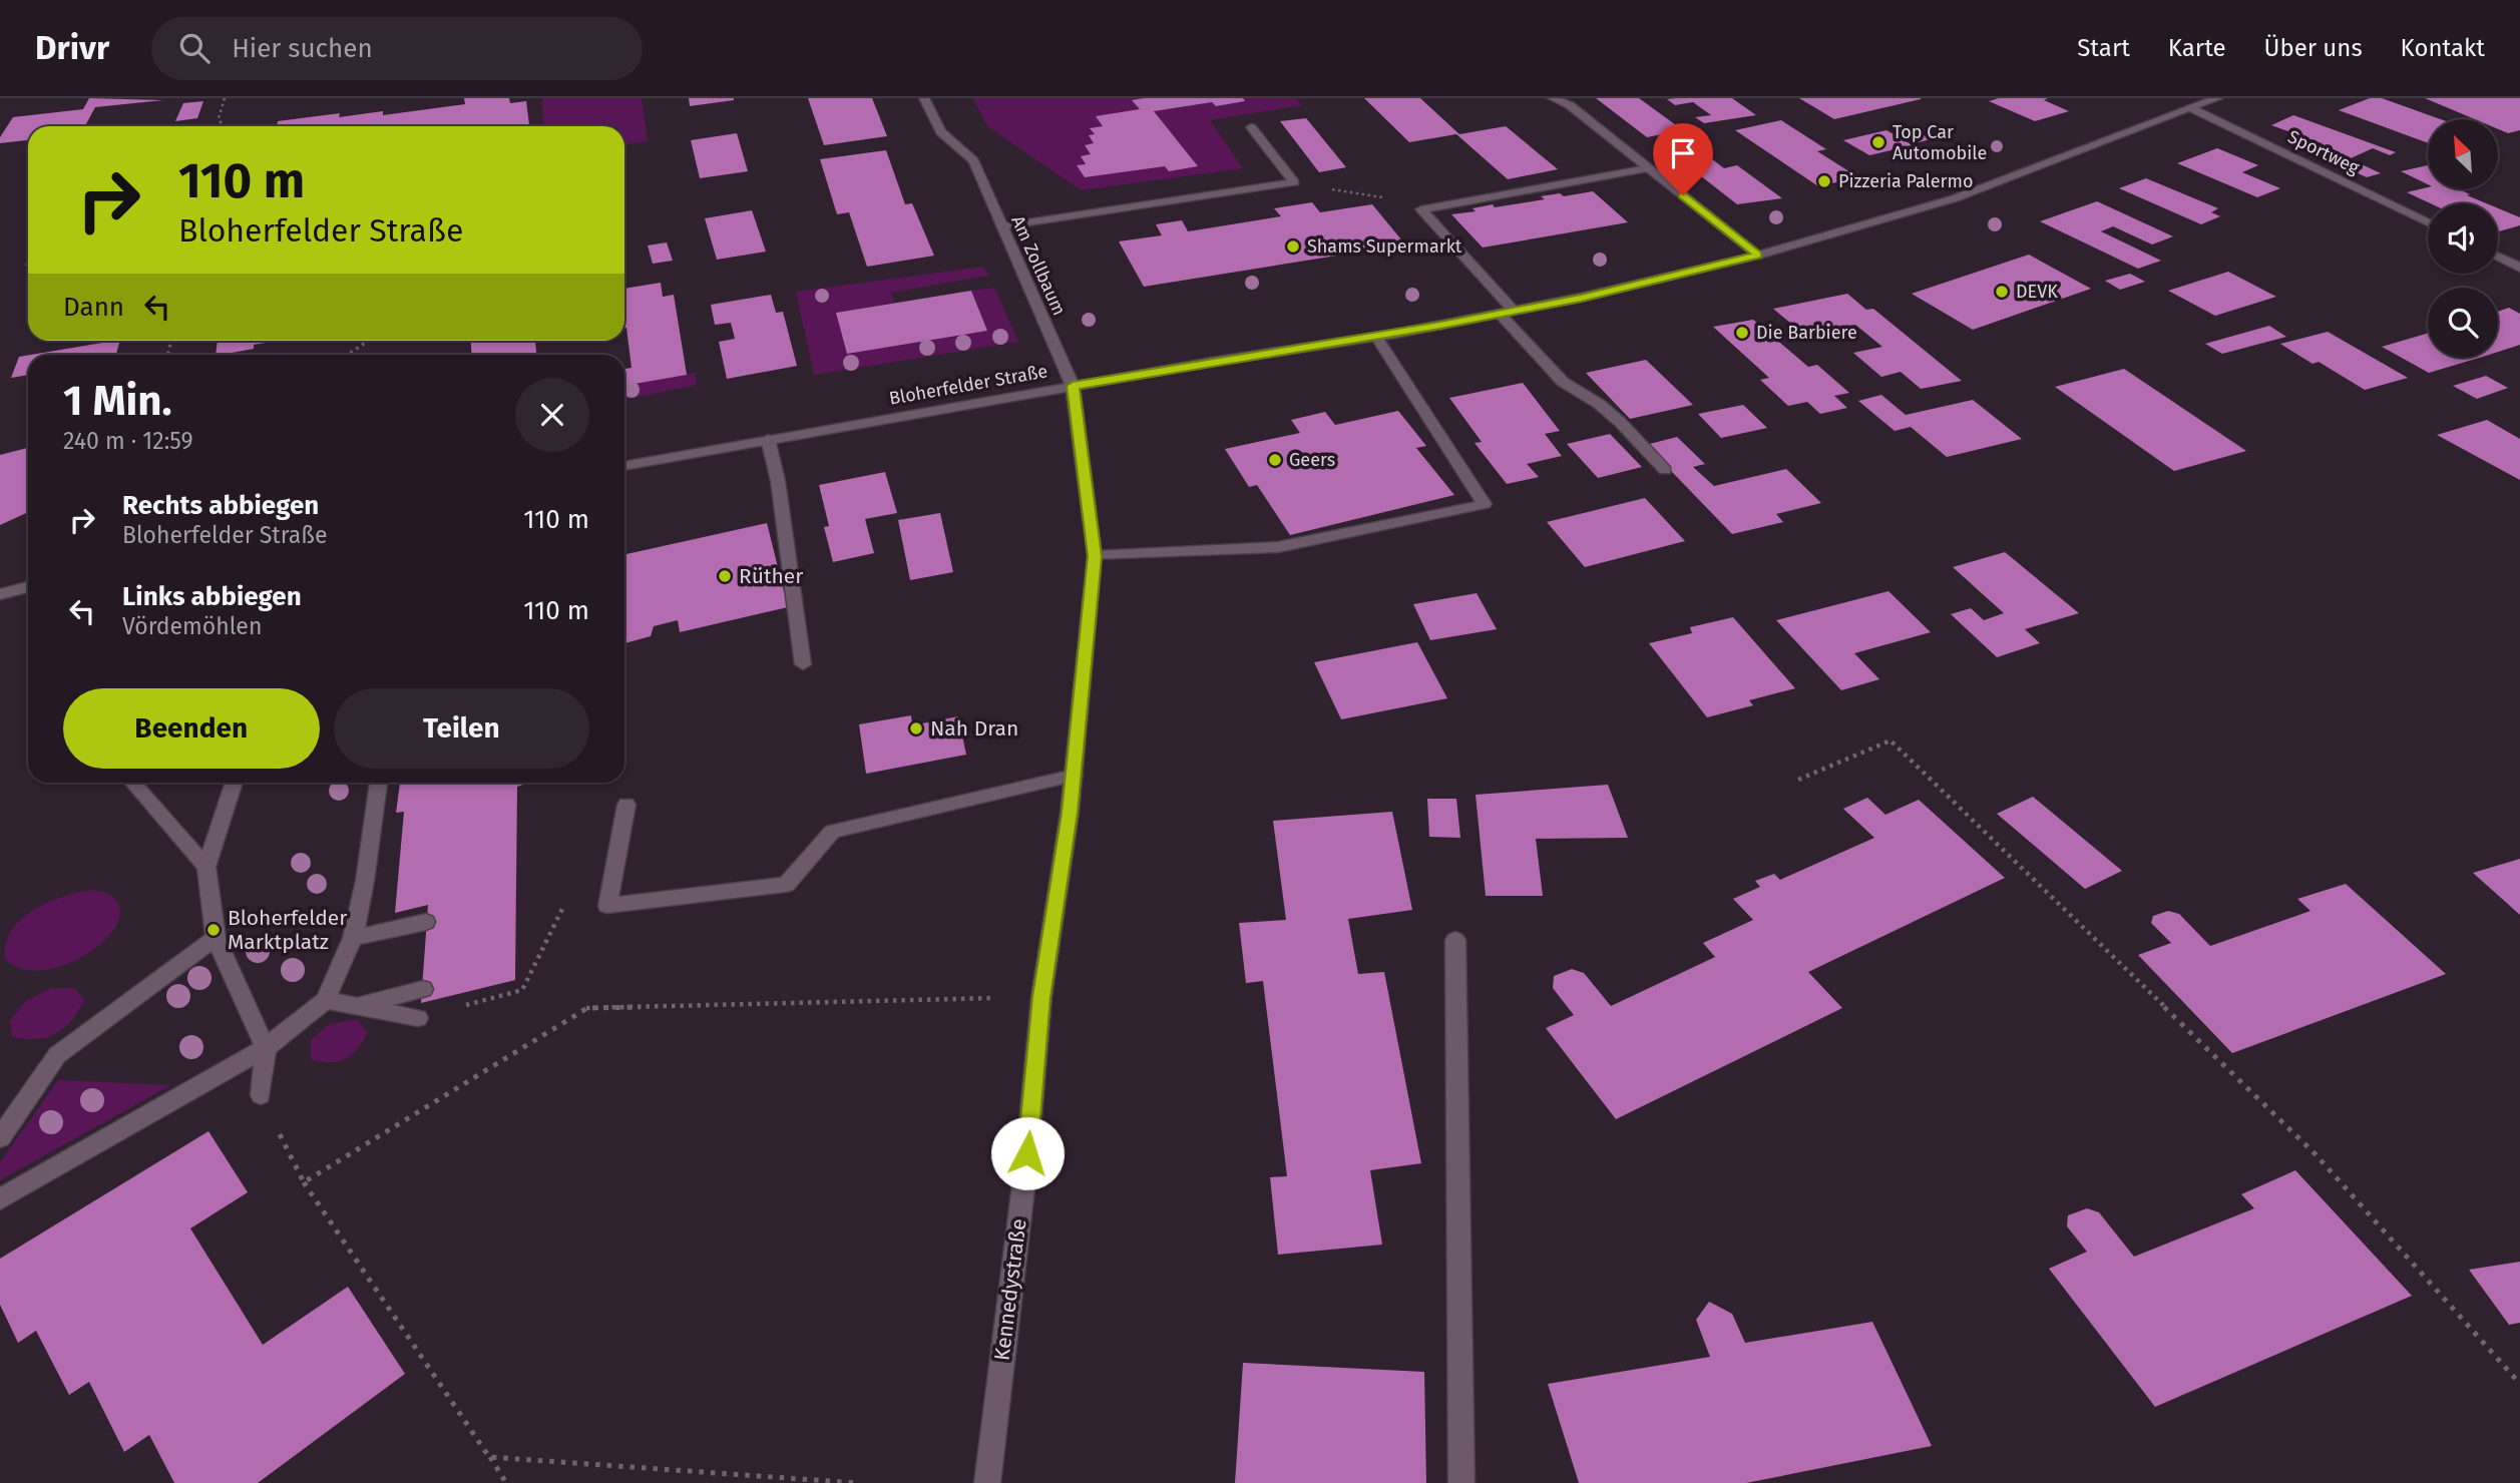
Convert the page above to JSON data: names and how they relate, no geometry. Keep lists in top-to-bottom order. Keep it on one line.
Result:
{"streets":{"street":["Sportweg","Am Zollbaum","Bloherfelder Straße","Kennedystraße"]},"crossings":[["Sportweg","Bloherfelder Straße"],["Am Zollbaum","Bloherfelder Straße"],["Am Zollbaum","Kennedystraße"],["Bloherfelder Straße","Kennedystraße"]],"places":["Top Car Automobile","Pizzeria Palermo","Shams Supermarkt","DEVK","Die Barbiere","Geers","Rüther","Nah Dran","Bloherfelder Marktplatz"],"north":"top left","page":{"header":"Drivr","search":"Hier suchen","nav":["Start","Karte","Über uns","Kontakt"],"turn":["110 m","Bloherfelder Straße"],"then":"Dann","heading":["1 Min.","240 m · 12:59"],"list":[{"name":"Rechts abbiegen","note":"Bloherfelder Straße","value":"110 m"},{"name":"Links abbiegen","note":"Vördemöhlen","value":"110 m"}],"buttons":["Beenden","Teilen"]}}
